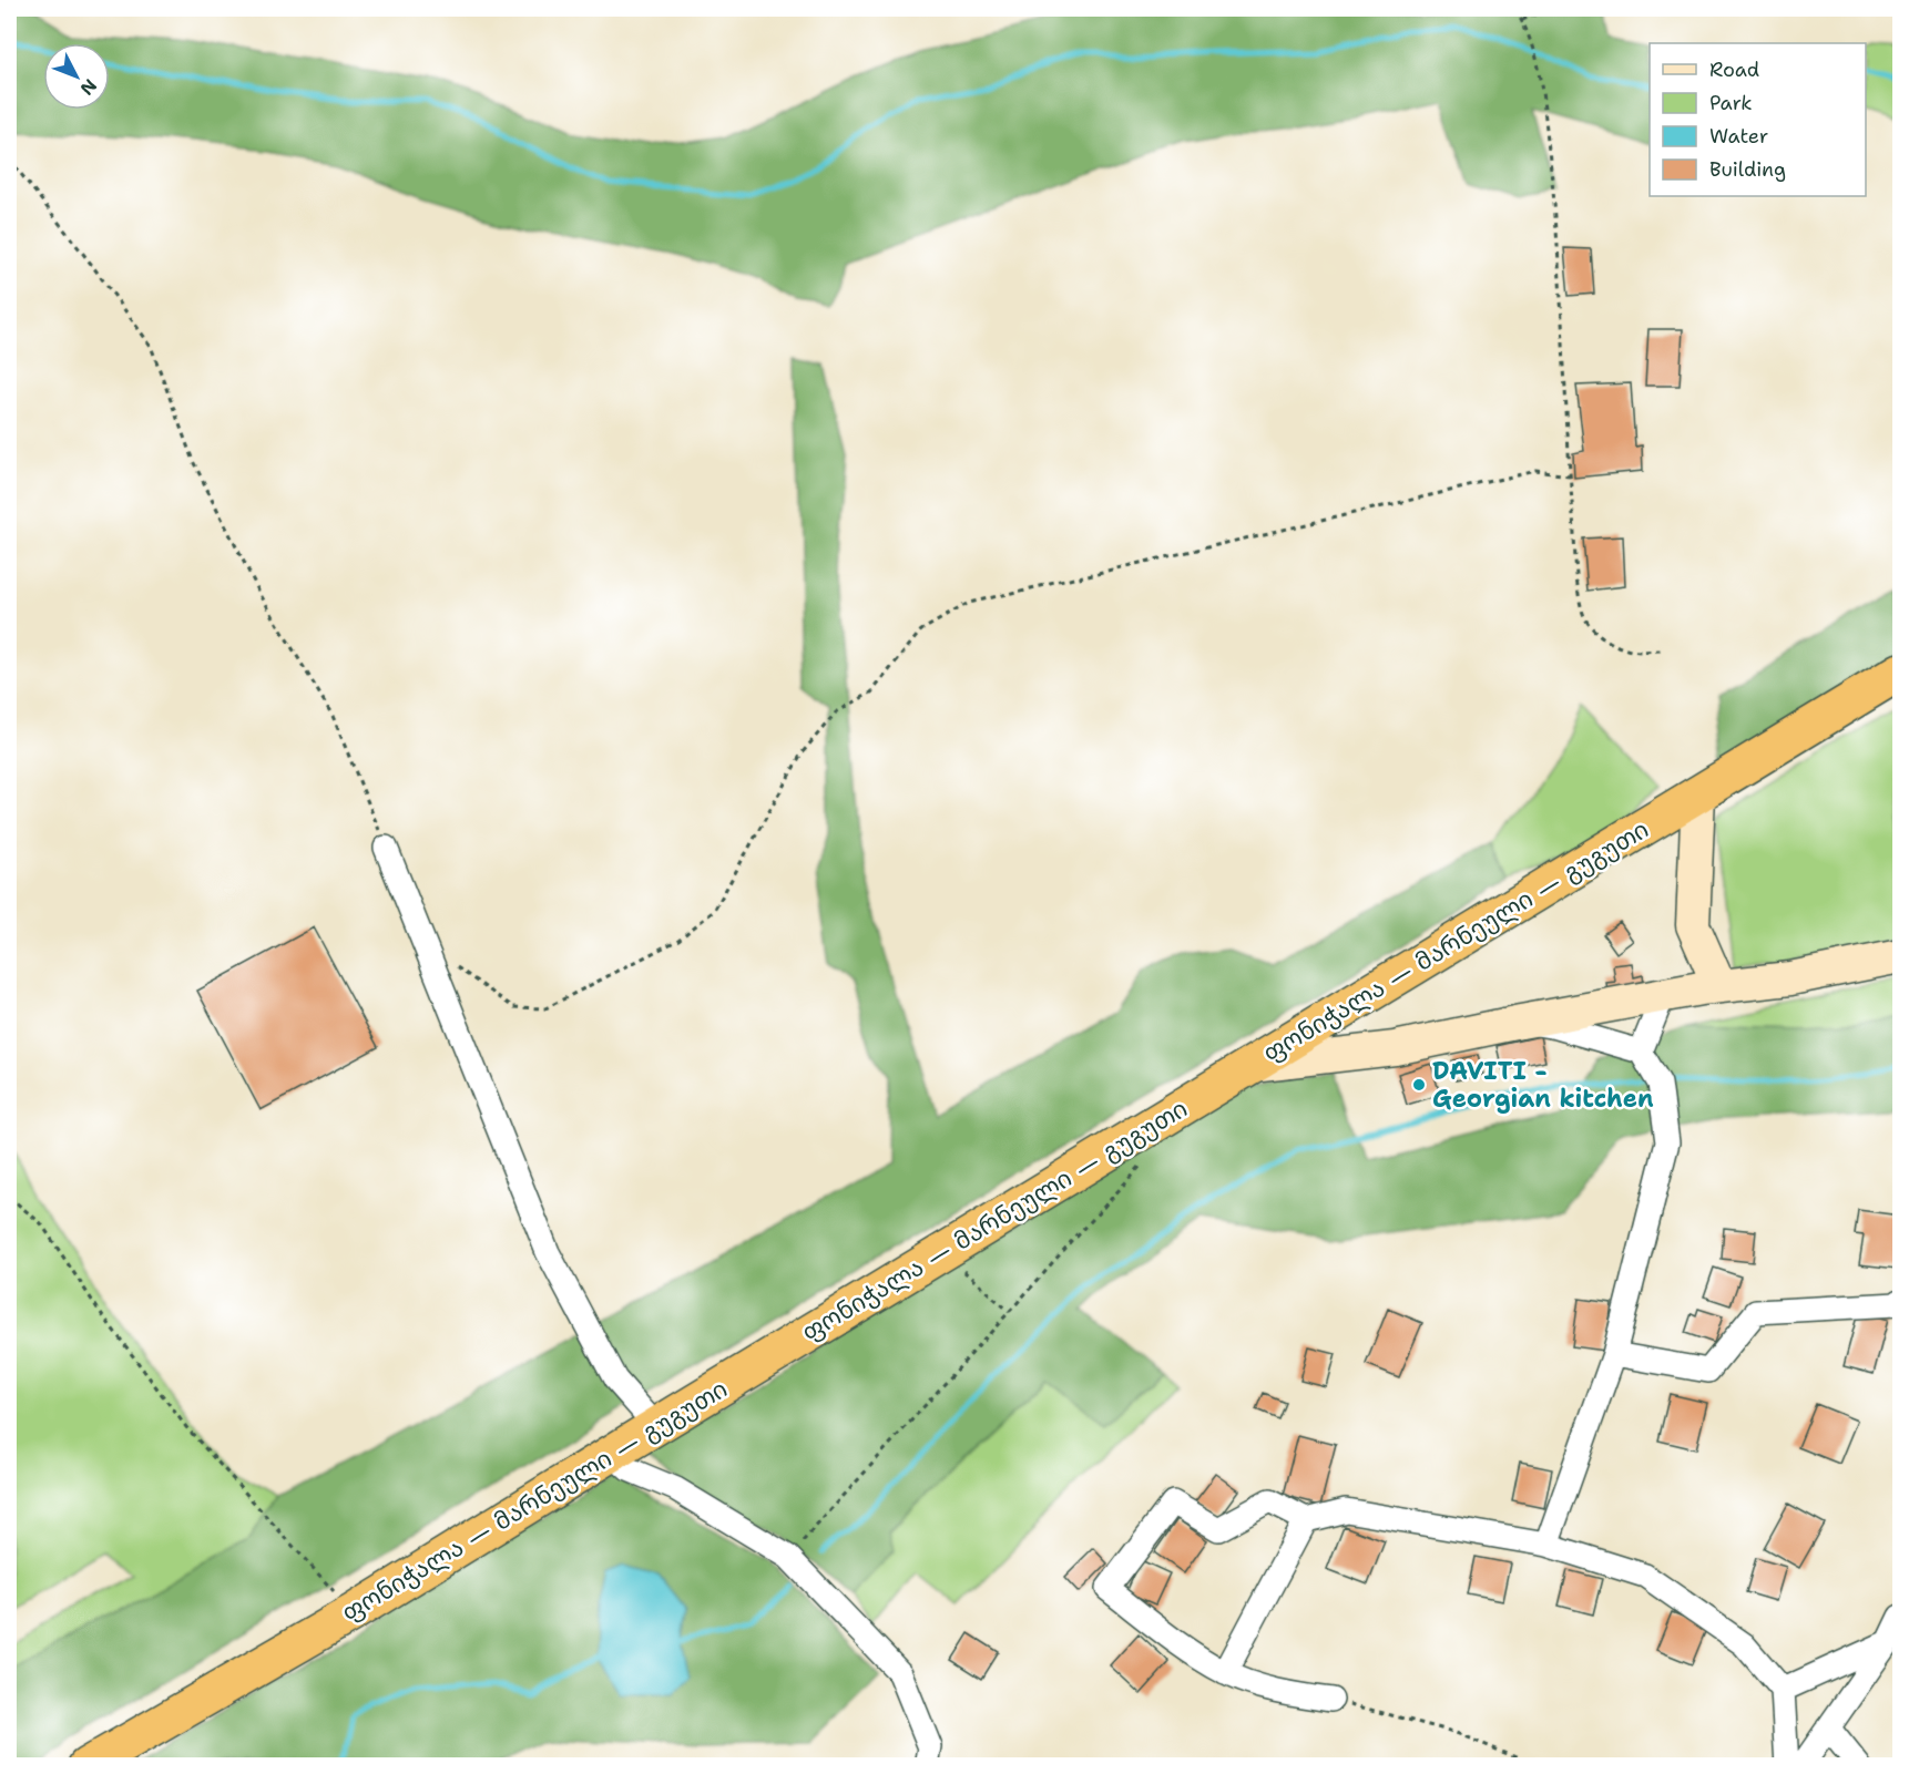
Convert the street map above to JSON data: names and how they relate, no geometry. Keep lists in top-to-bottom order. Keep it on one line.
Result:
{"streets":{"highway":["ფონიჭალა — მარნეული — გუგუთი"]},"places":["DAVITI - Georgian kitchen"],"legend":["Road","Park","Water","Building"],"north":"bottom right"}
